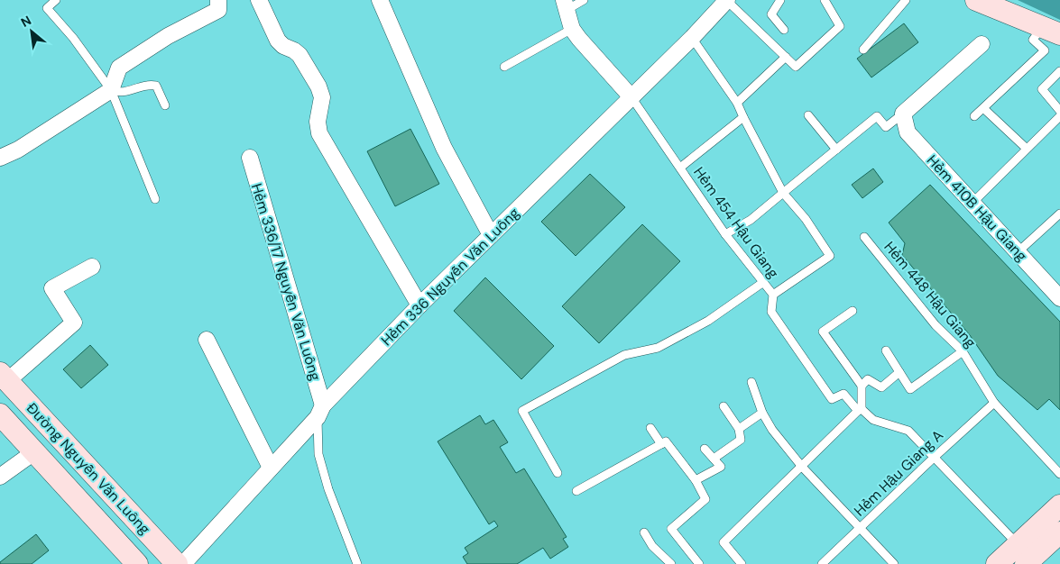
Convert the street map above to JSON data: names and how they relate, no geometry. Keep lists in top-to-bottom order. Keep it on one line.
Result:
{"streets":{"main road":["Đường Nguyễn Văn Luông"],"street":["Hẻm 410B Hậu Giang","Hẻm 336 Nguyễn Văn Luông","Hẻm 336/17 Nguyễn Văn Luông"],"lane":["Hẻm 454 Hậu Giang","Hẻm 448 Hậu Giang","Hẻm Hậu Giang A"]},"crossings":[["Hẻm 454 Hậu Giang","Hẻm 336 Nguyễn Văn Luông"],["Hẻm 454 Hậu Giang","Hẻm Hậu Giang A"],["Hẻm 336 Nguyễn Văn Luông","Hẻm 336/17 Nguyễn Văn Luông"],["Hẻm 448 Hậu Giang","Hẻm Hậu Giang A"]],"north":"top left"}
